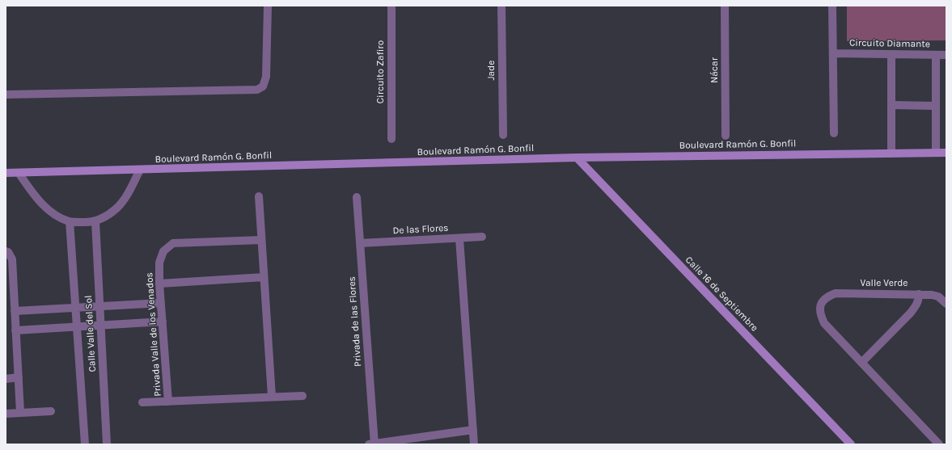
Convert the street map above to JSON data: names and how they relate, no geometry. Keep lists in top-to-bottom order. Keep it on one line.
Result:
{"streets":{"street":["Circuito Diamante","Jade","Nácar","Circuito Zafiro","Boulevard Ramón G. Bonfil","De las Flores","Valle Verde","Calle 16 de Septiembre","Privada de las Flores","Calle Valle del Sol","Privada Valle de los Venados"]},"crossings":[["Boulevard Ramón G. Bonfil","Calle 16 de Septiembre"],["De las Flores","Privada de las Flores"]]}
